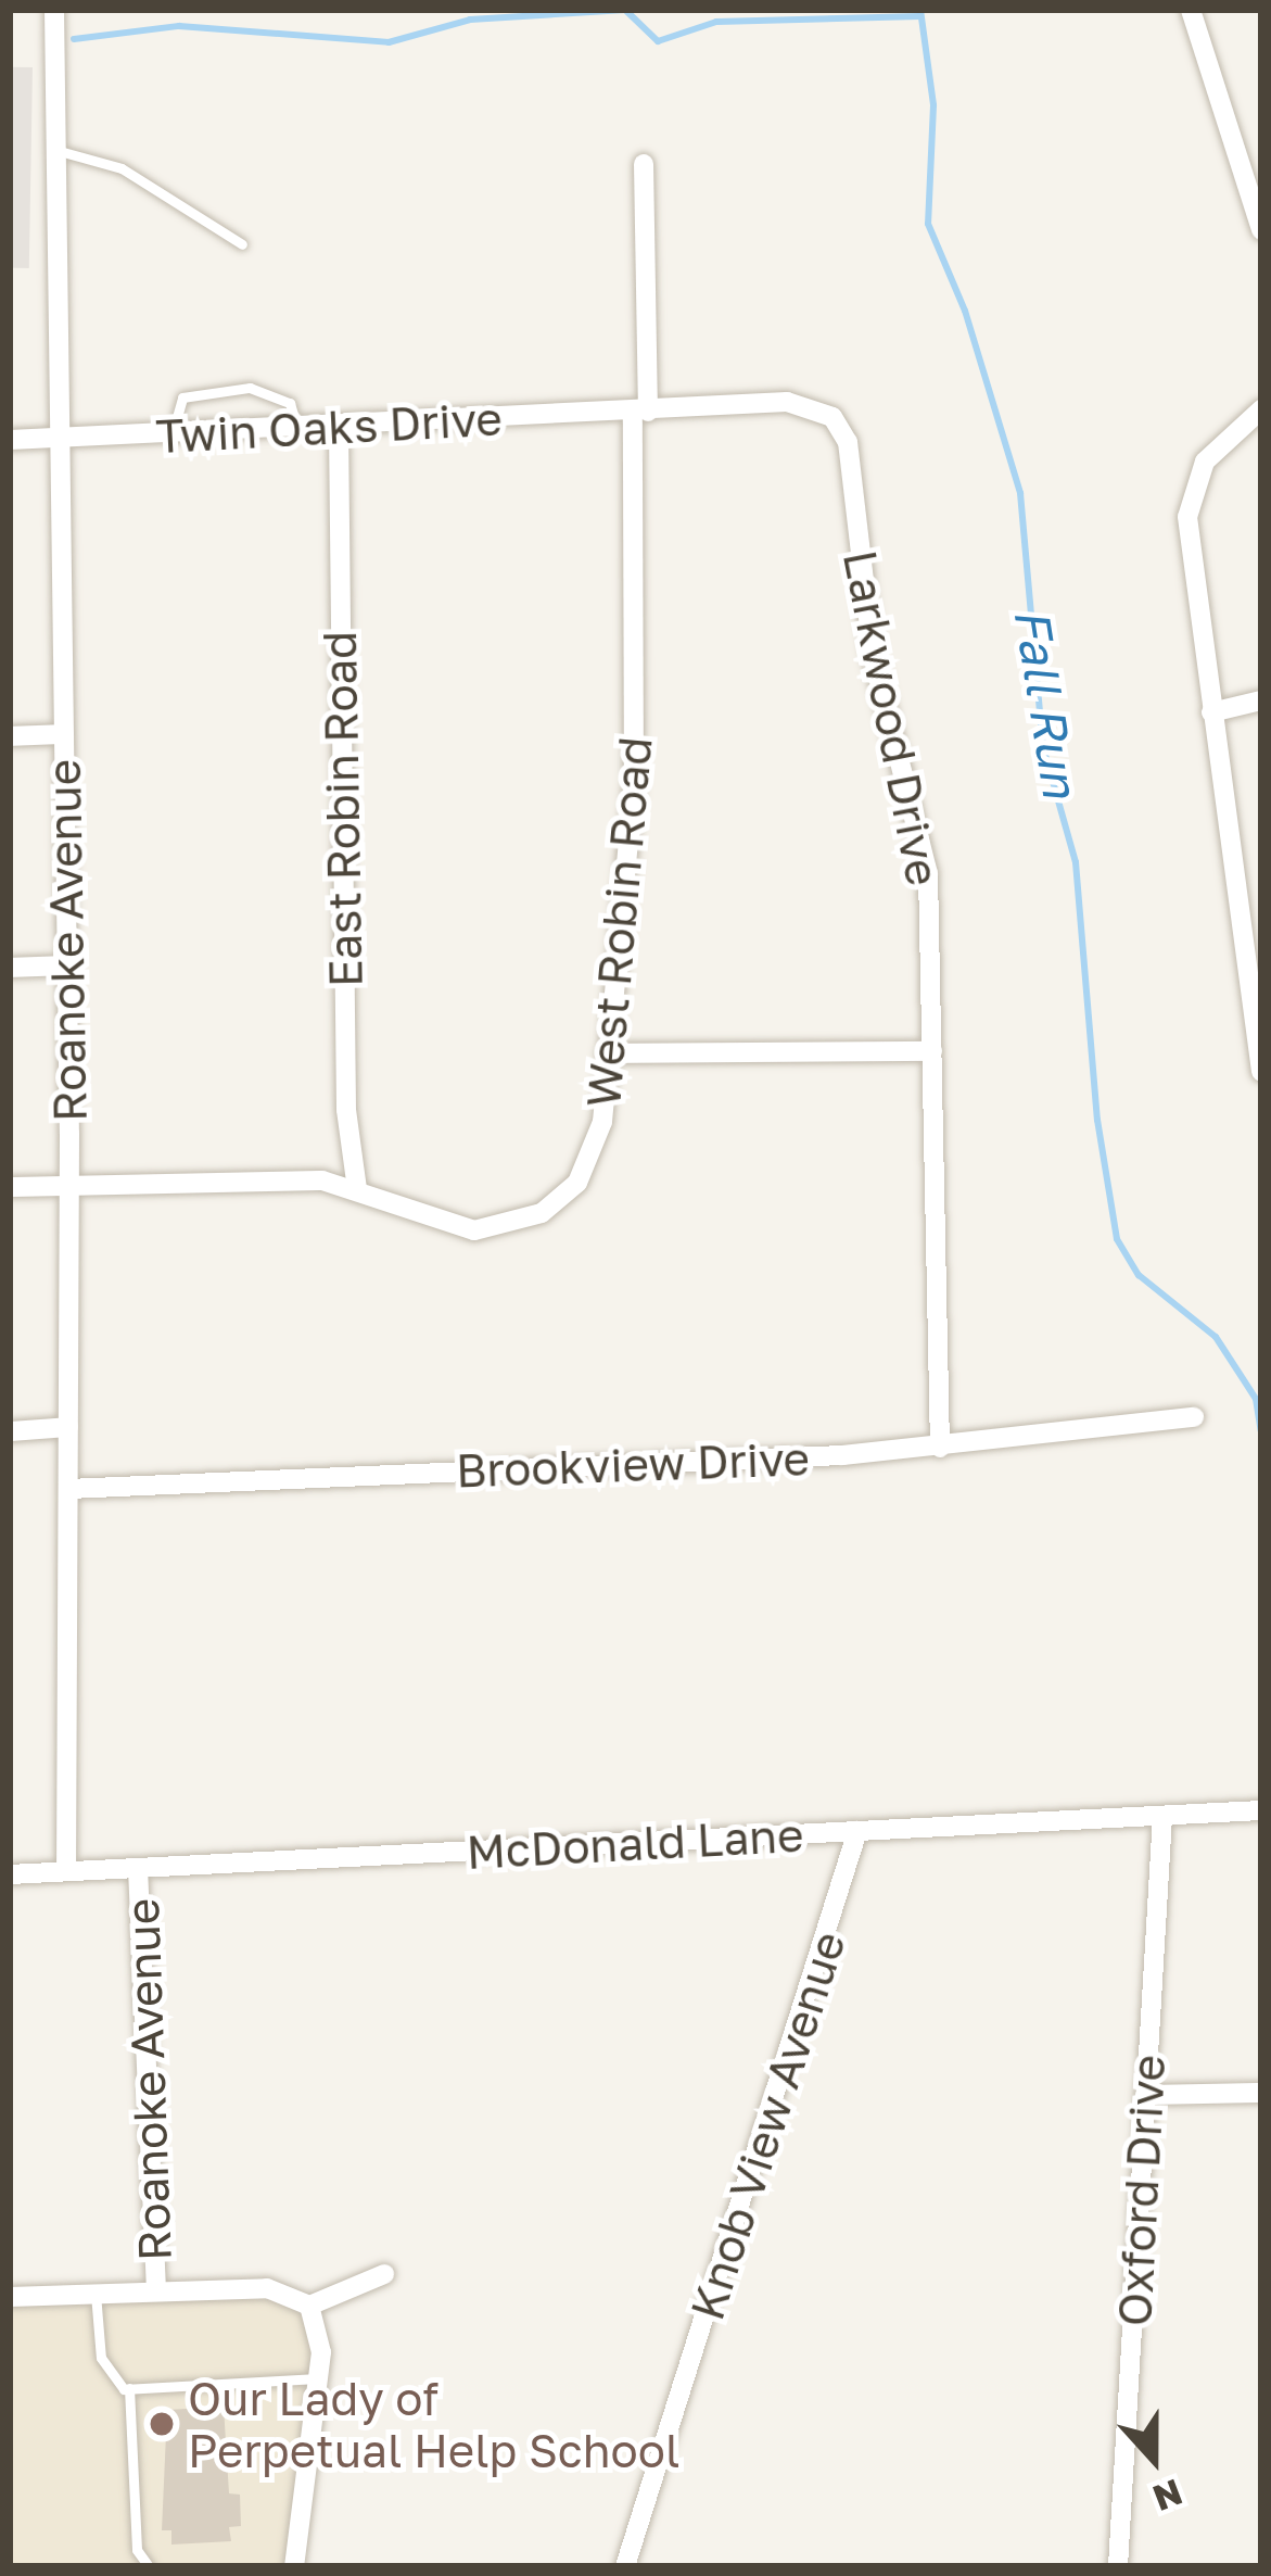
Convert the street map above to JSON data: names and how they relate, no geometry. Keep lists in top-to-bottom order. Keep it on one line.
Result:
{"streets":{"street":["Twin Oaks Drive","Larkwood Drive","East Robin Road","West Robin Road","Roanoke Avenue","Brookview Drive","McDonald Lane","Knob View Avenue","Oxford Drive"]},"crossings":[["Twin Oaks Drive","Larkwood Drive"],["Twin Oaks Drive","East Robin Road"],["Twin Oaks Drive","West Robin Road"],["Twin Oaks Drive","Roanoke Avenue"],["Larkwood Drive","West Robin Road"],["Larkwood Drive","Brookview Drive"],["East Robin Road","West Robin Road"],["West Robin Road","Roanoke Avenue"],["Roanoke Avenue","Brookview Drive"],["Roanoke Avenue","McDonald Lane"],["McDonald Lane","Knob View Avenue"],["McDonald Lane","Oxford Drive"]],"water":["Fall Run"],"places":["Our Lady of Perpetual Help School"],"north":"bottom"}
